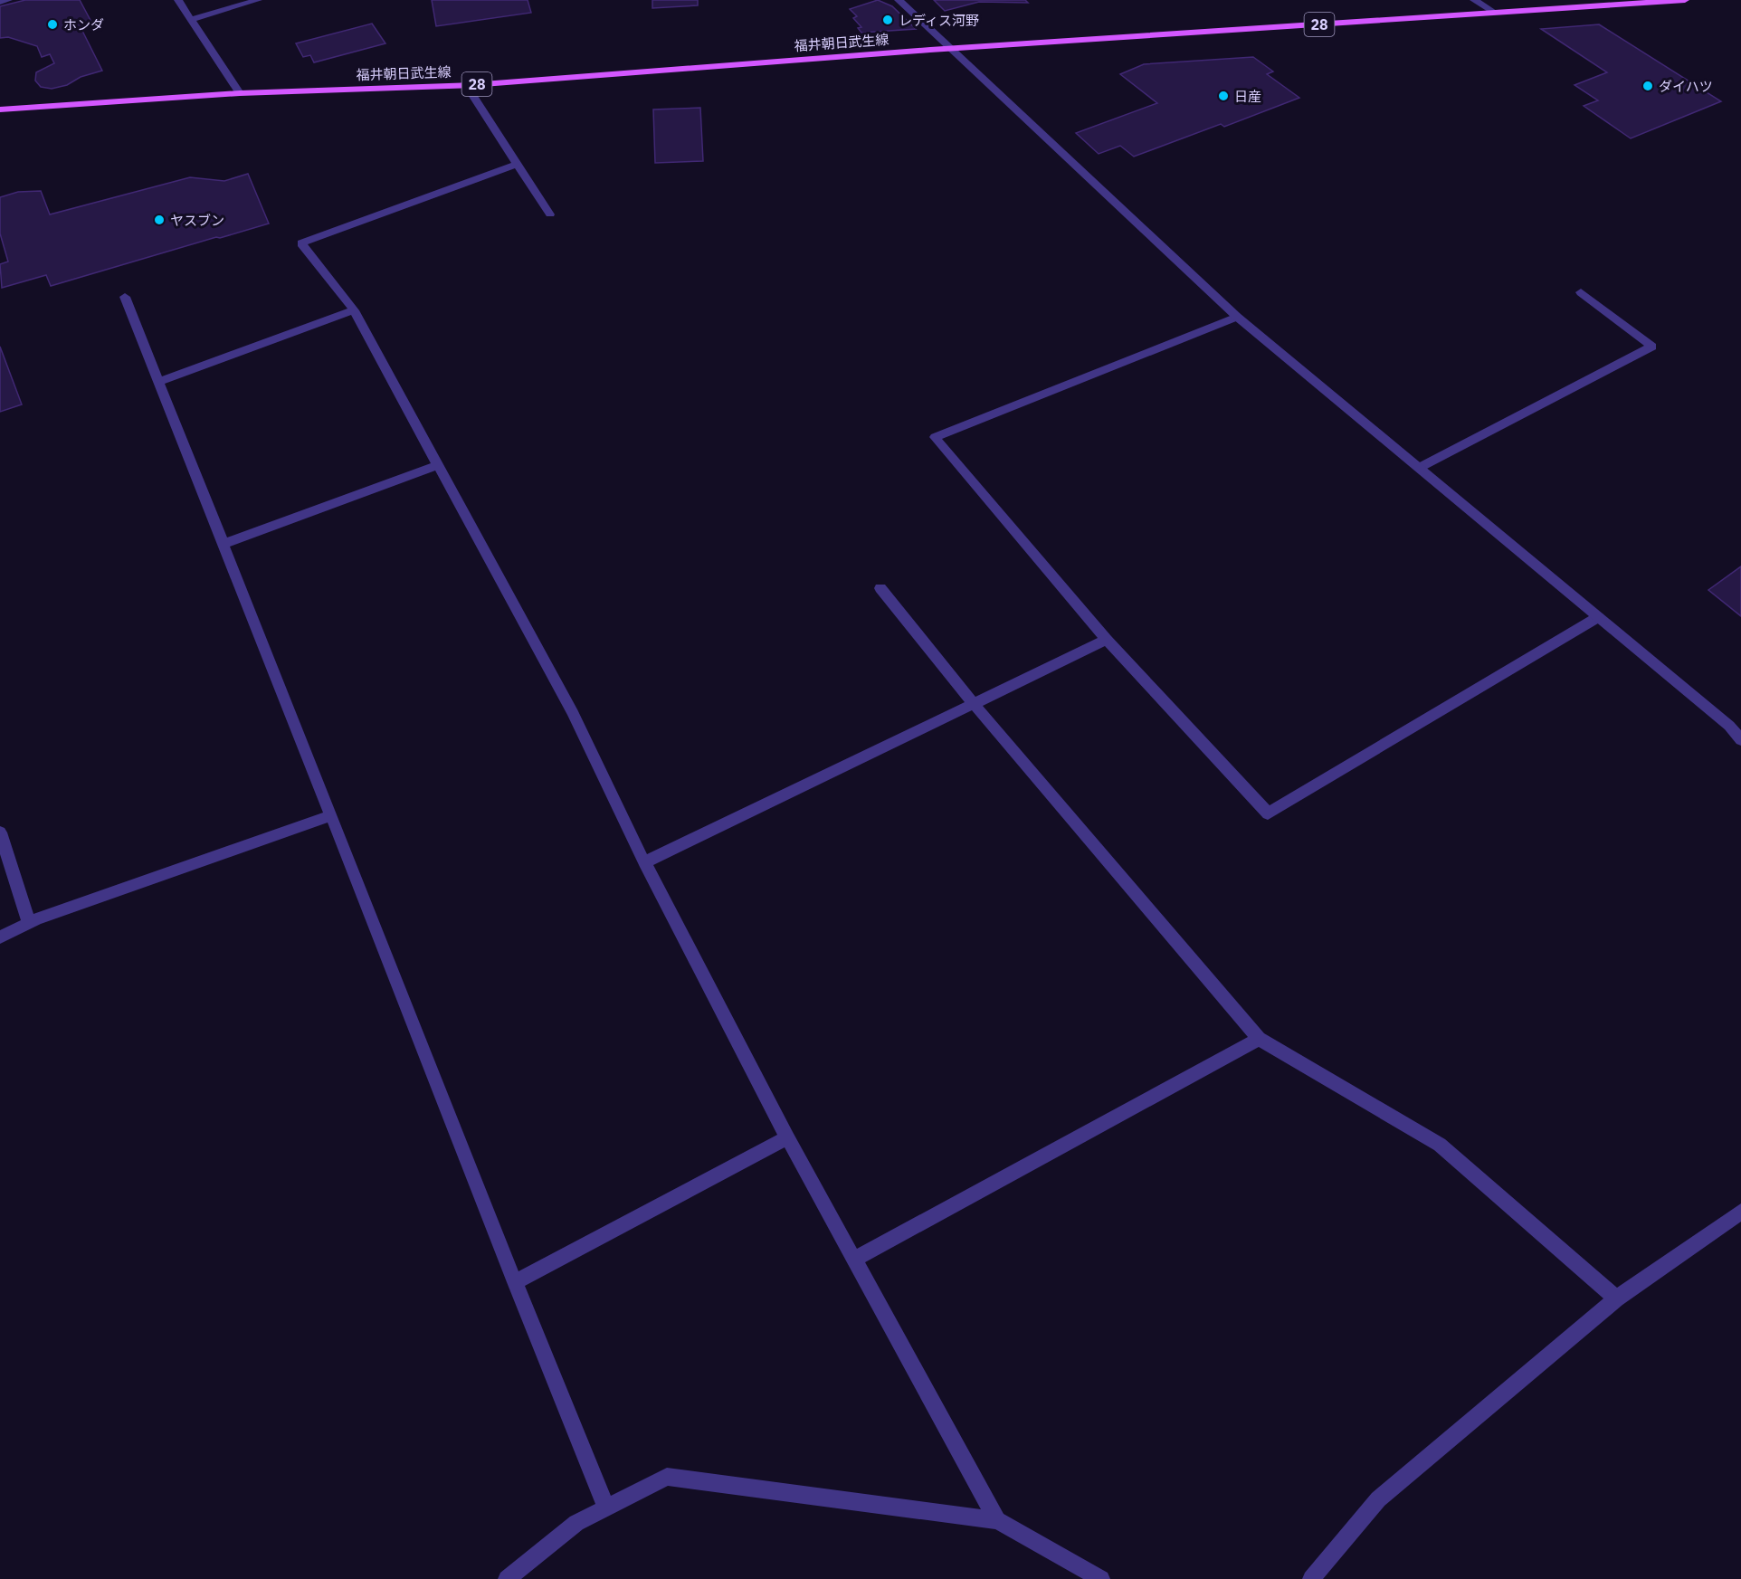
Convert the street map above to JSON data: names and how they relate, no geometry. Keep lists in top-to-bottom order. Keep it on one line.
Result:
{"streets":{"main road":["28","福井朝日武生線"]},"places":["レディス河野","ホンダ","ダイハツ","日産","ヤスブン"]}
